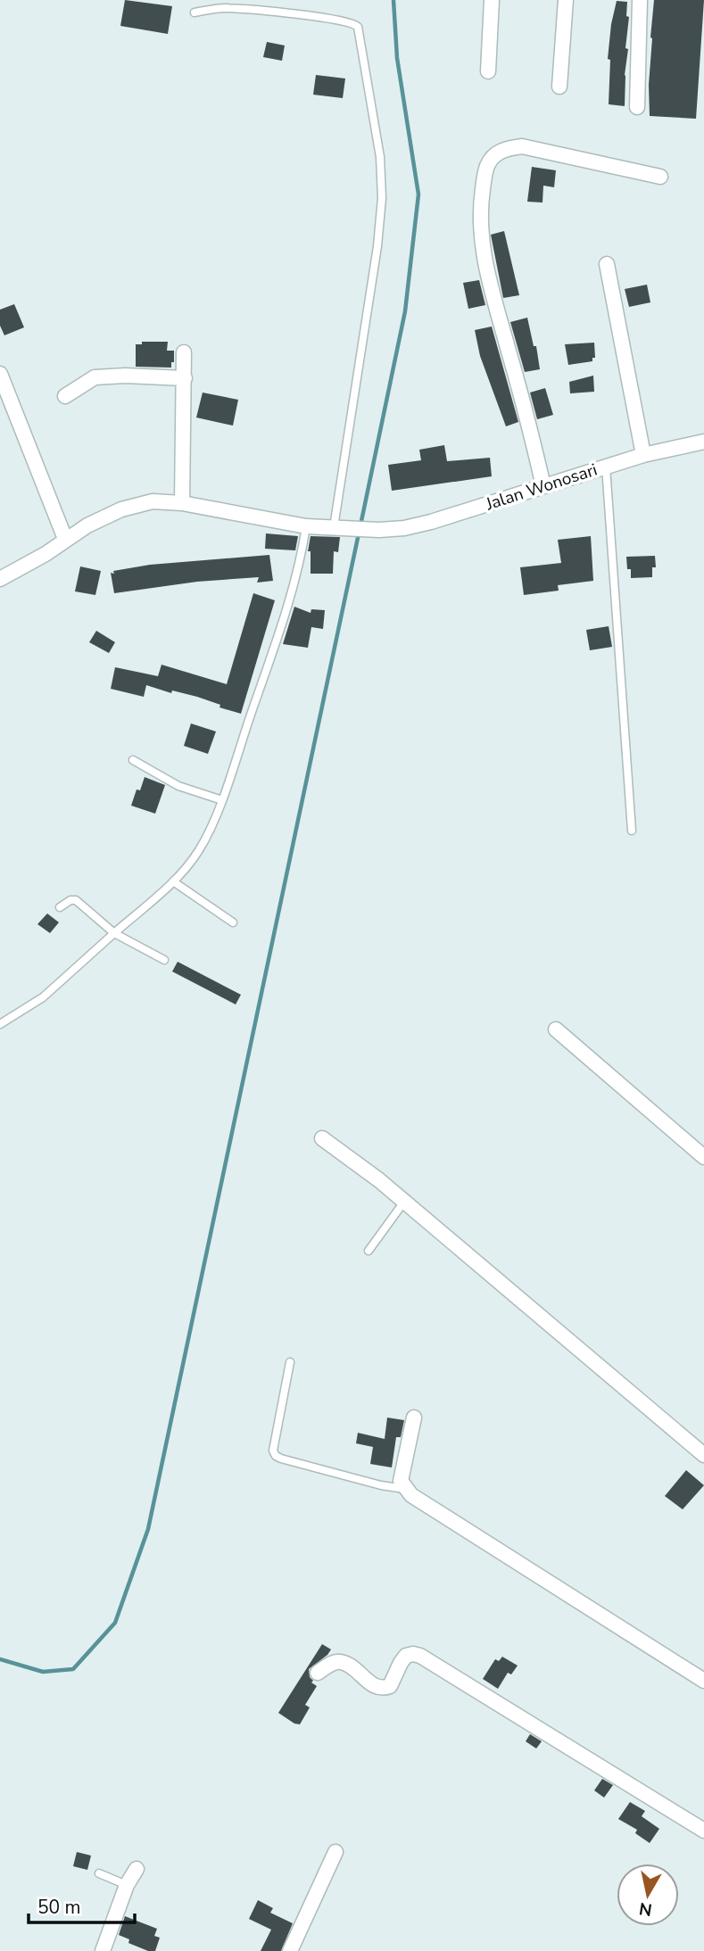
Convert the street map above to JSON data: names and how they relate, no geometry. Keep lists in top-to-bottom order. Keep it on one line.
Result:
{"streets":{"street":["Jalan Wonosari"]},"scale_bar":"50 m","north":"bottom"}
